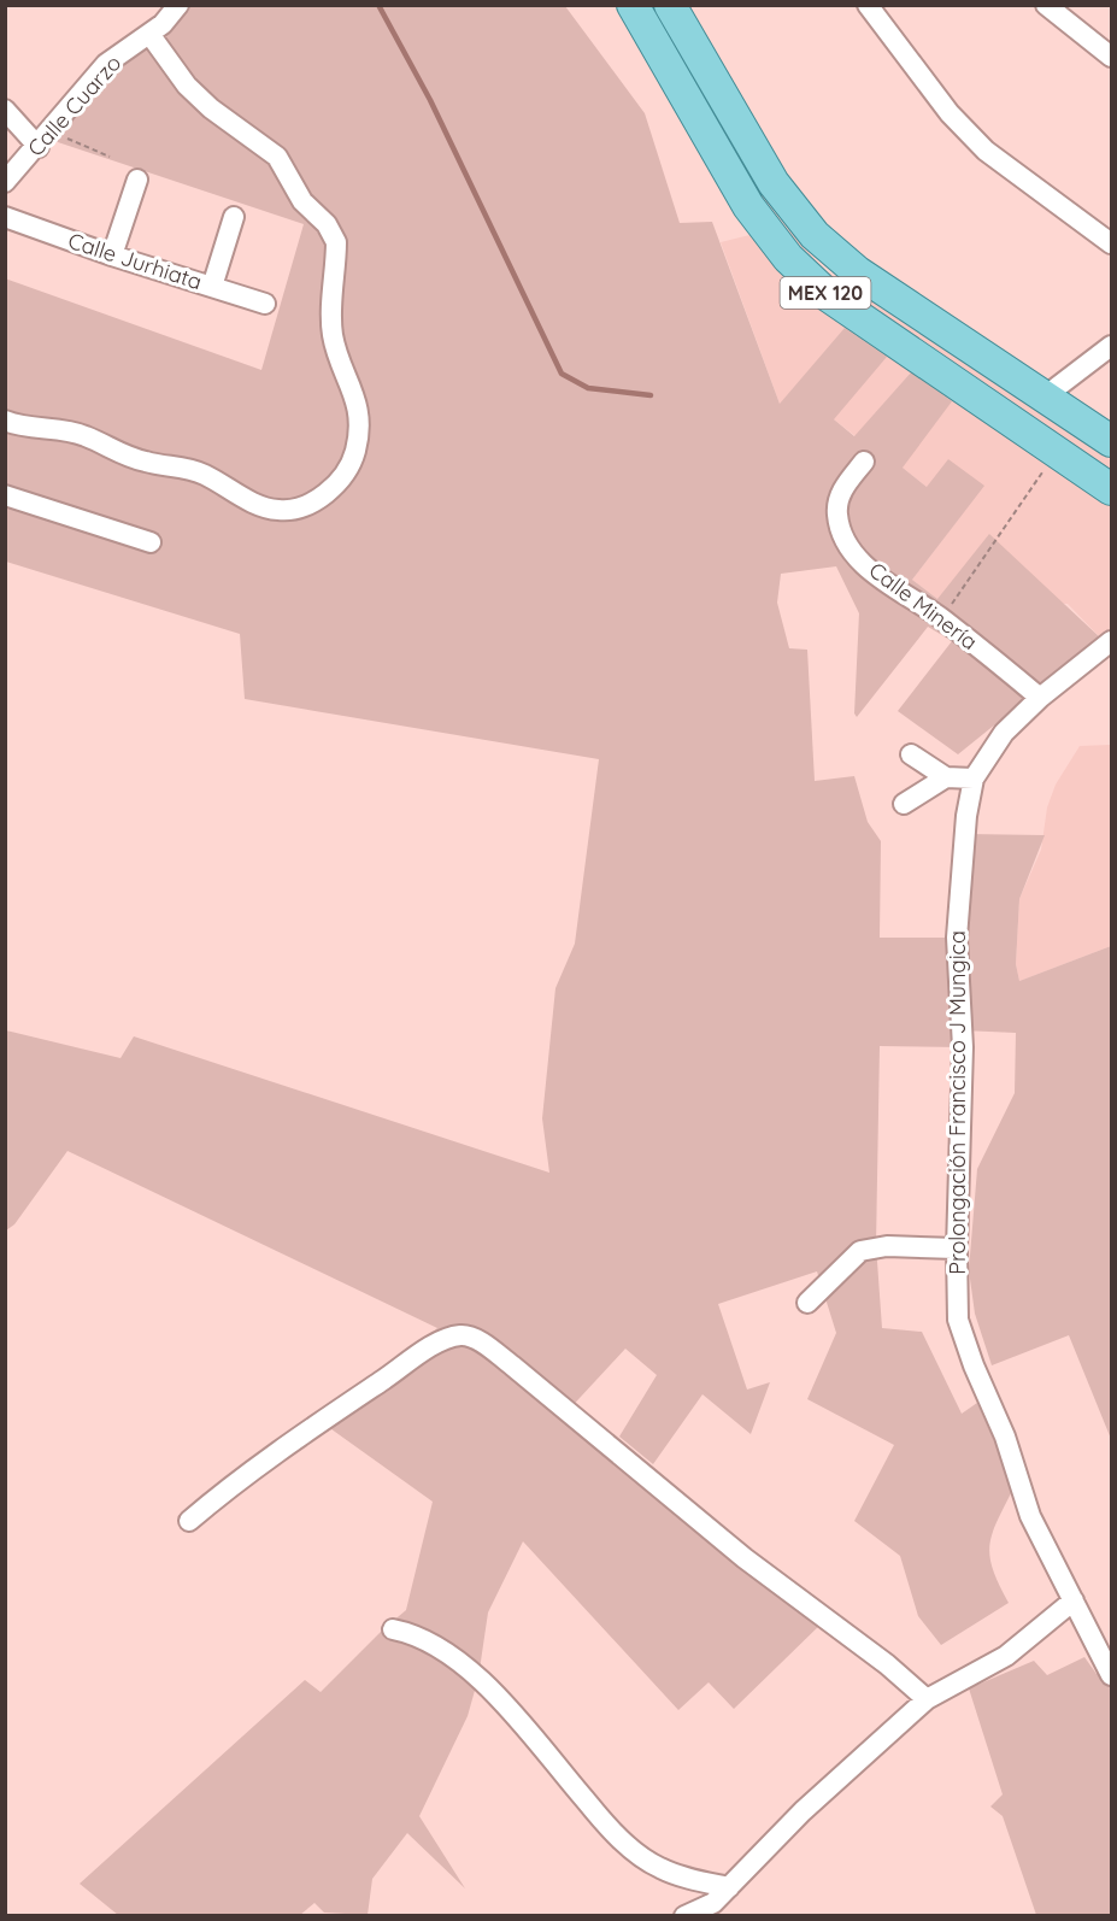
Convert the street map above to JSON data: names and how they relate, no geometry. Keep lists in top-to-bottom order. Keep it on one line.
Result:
{"streets":{"main road":["MEX 120"],"street":["Calle Cuarzo","Calle Jurhiata","Calle Minería","Prolongación Francisco J Mungica"]},"crossings":[["Calle Minería","Prolongación Francisco J Mungica"]]}
